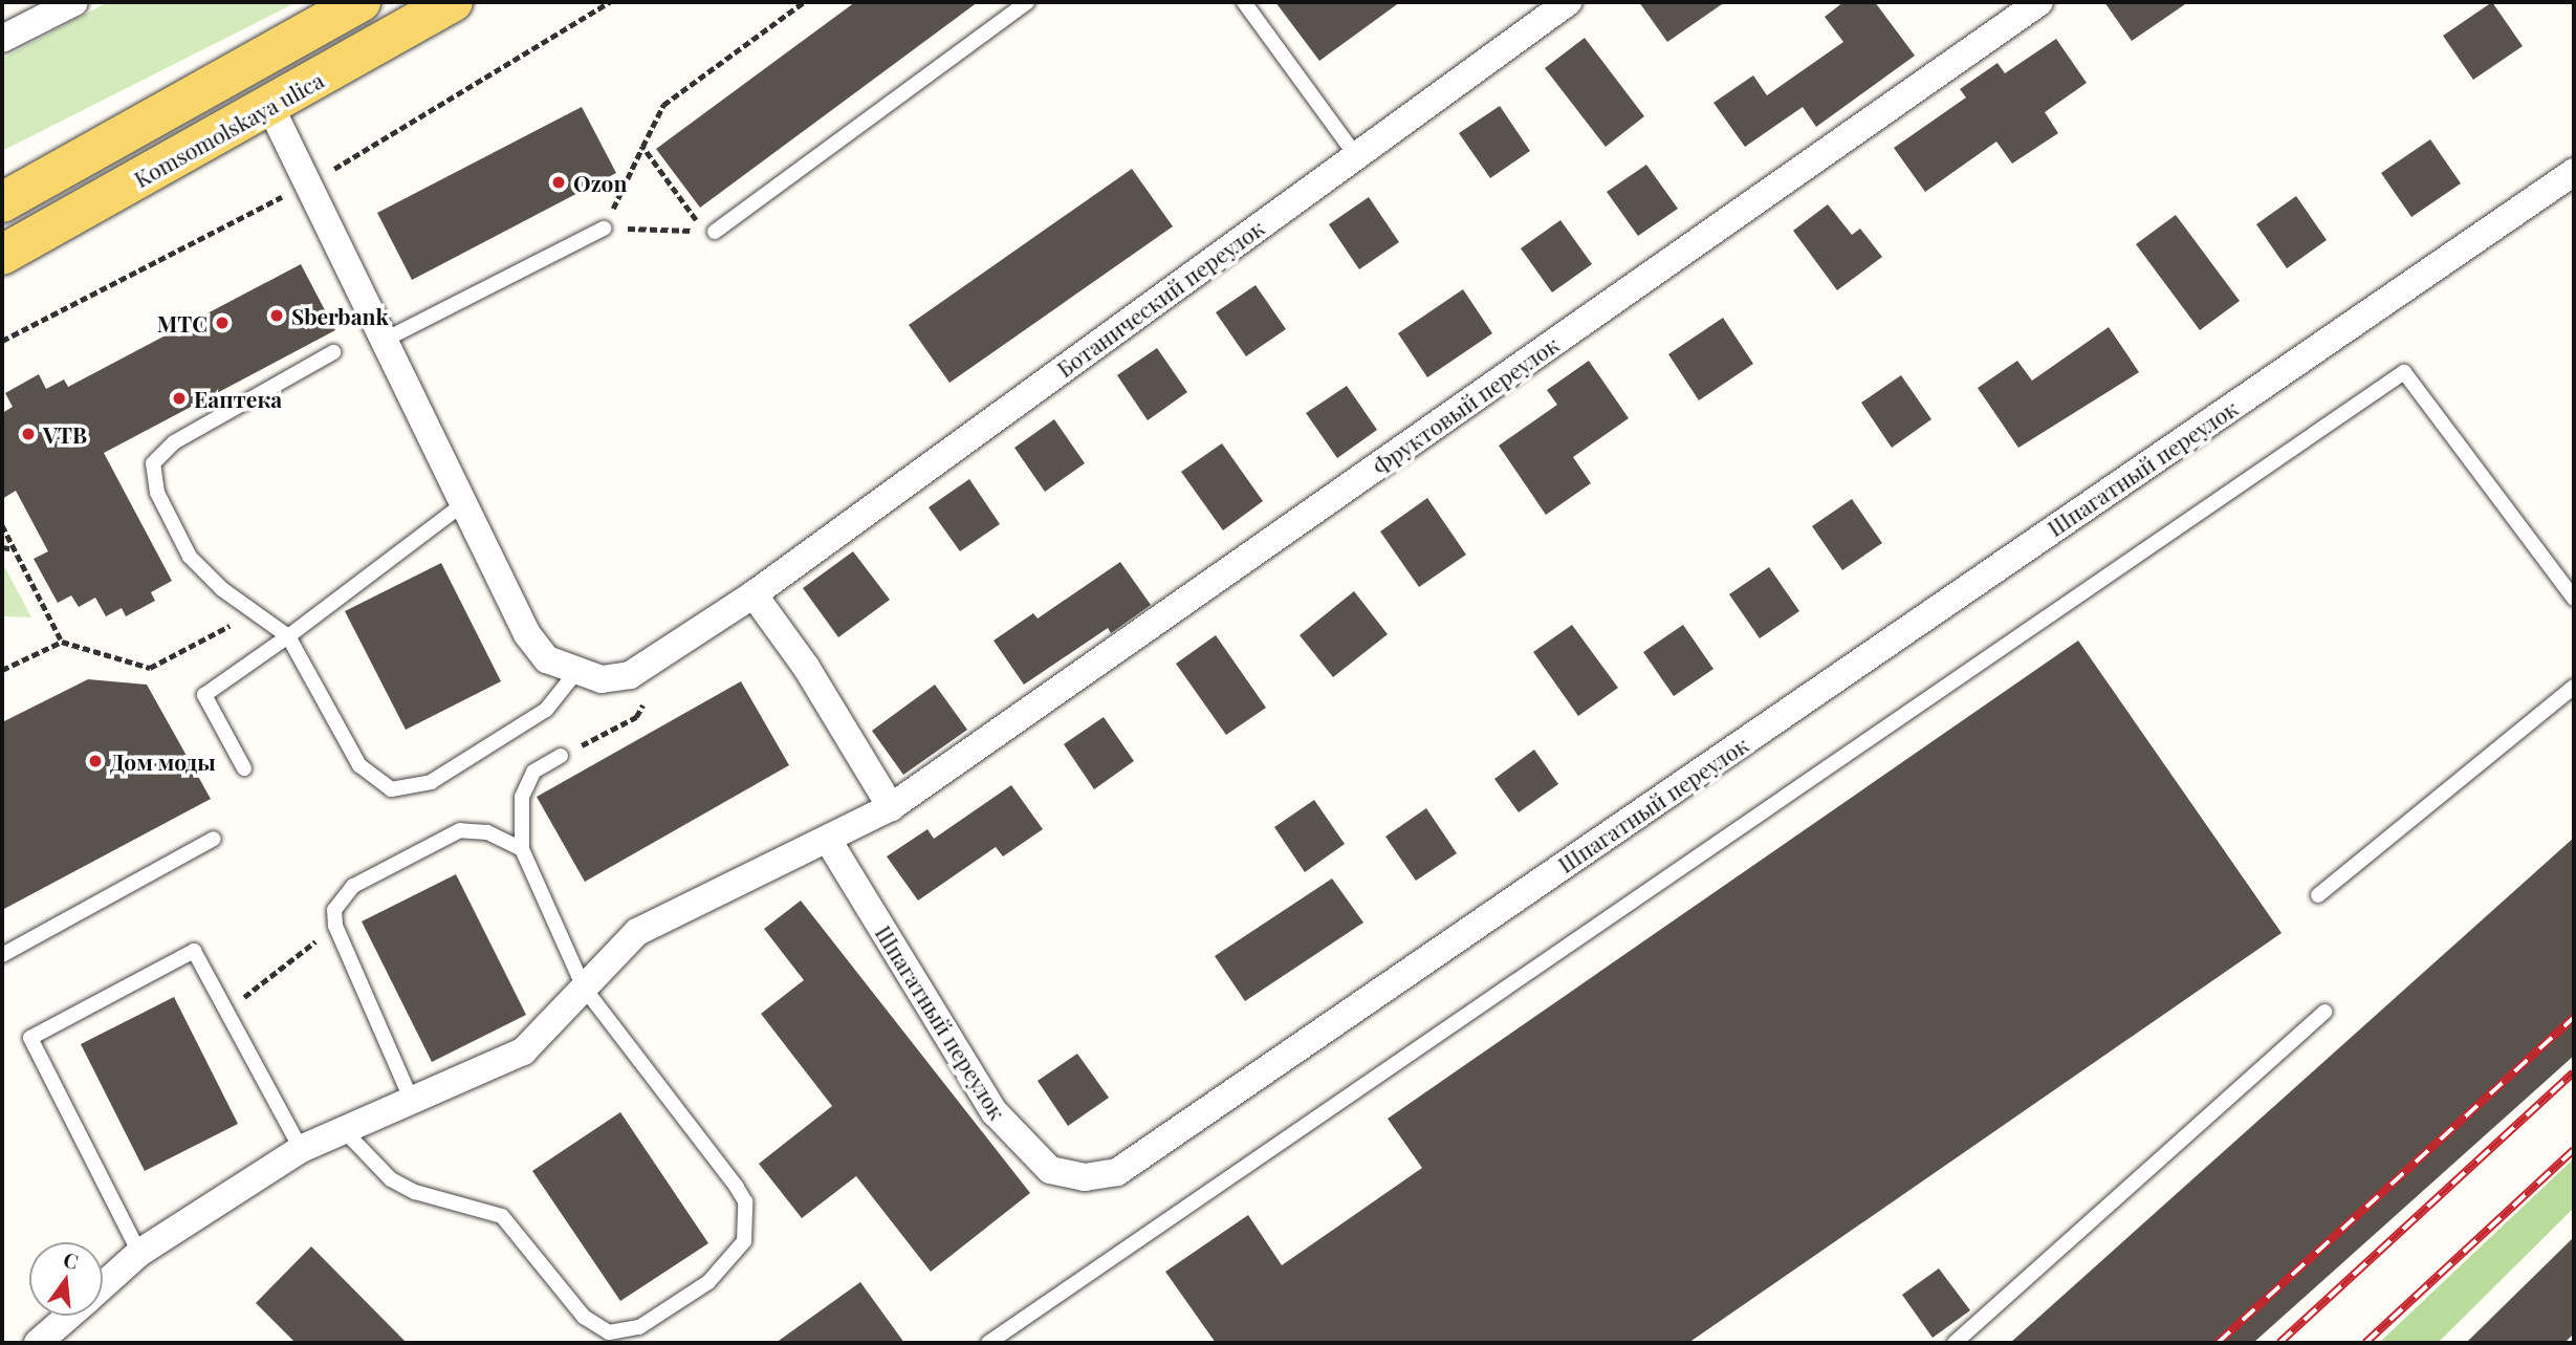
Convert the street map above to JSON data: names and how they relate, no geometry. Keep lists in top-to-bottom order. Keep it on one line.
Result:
{"streets":{"main road":["Komsomolskaya ulica"],"street":["Ботанический переулок","Фруктовый переулок","Шпагатный переулок"]},"crossings":[["Фруктовый переулок","Шпагатный переулок"]],"places":["Ozon","Sberbank","МТС","Еаптека","VTB","Дом моды"],"north":"top"}
